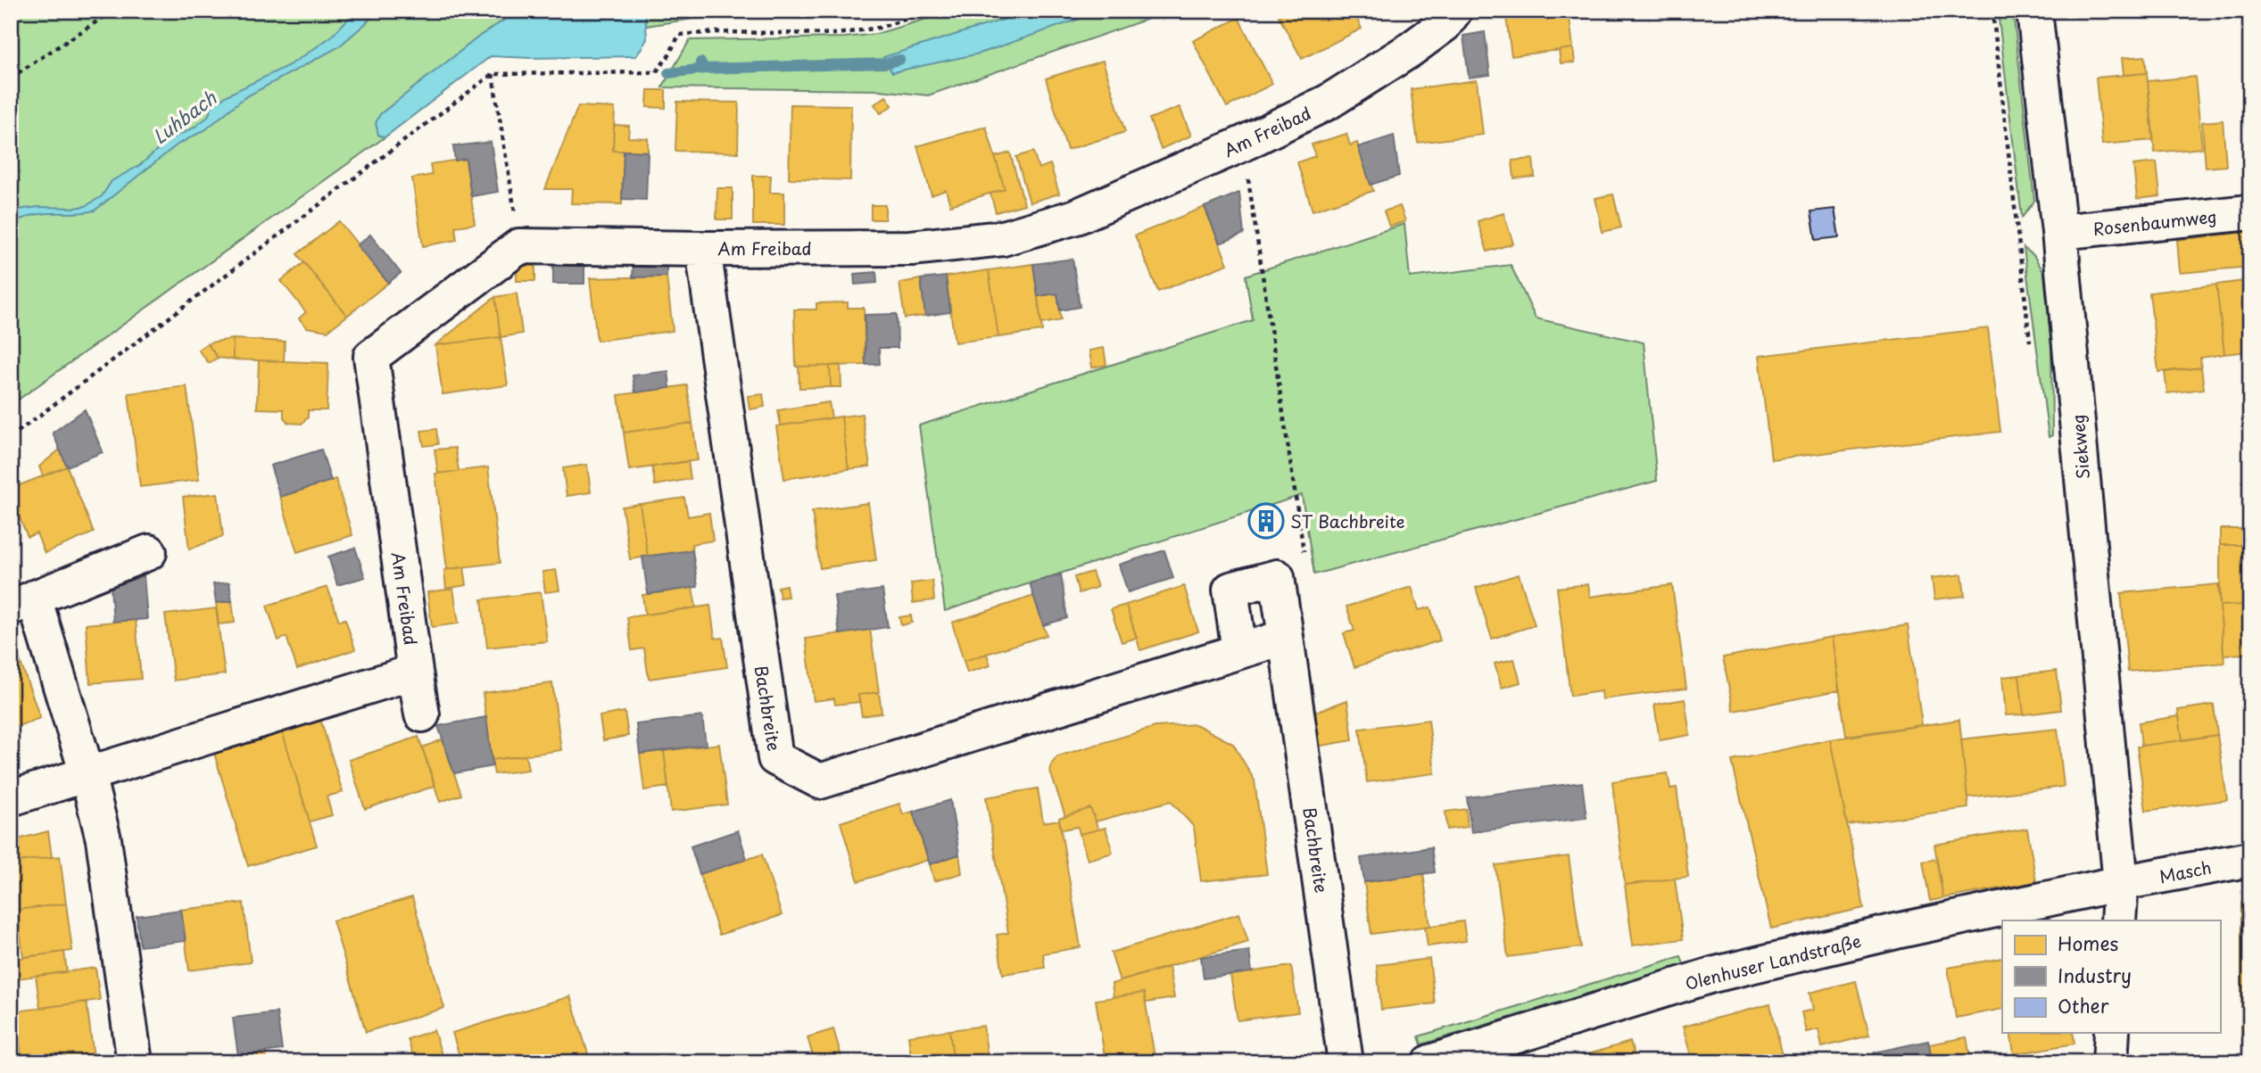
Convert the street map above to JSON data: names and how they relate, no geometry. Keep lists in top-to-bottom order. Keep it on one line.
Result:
{"streets":{"street":["Am Freibad","Rosenbaumweg","Siekweg","Bachbreite","Masch","Olenhuser Landstraße"]},"crossings":[["Am Freibad","Bachbreite"],["Rosenbaumweg","Siekweg"],["Siekweg","Masch"],["Siekweg","Olenhuser Landstraße"],["Masch","Olenhuser Landstraße"]],"water":["Luhbach"],"places":{"building":["ST Bachbreite"]},"legend":["Homes","Industry","Other"]}
